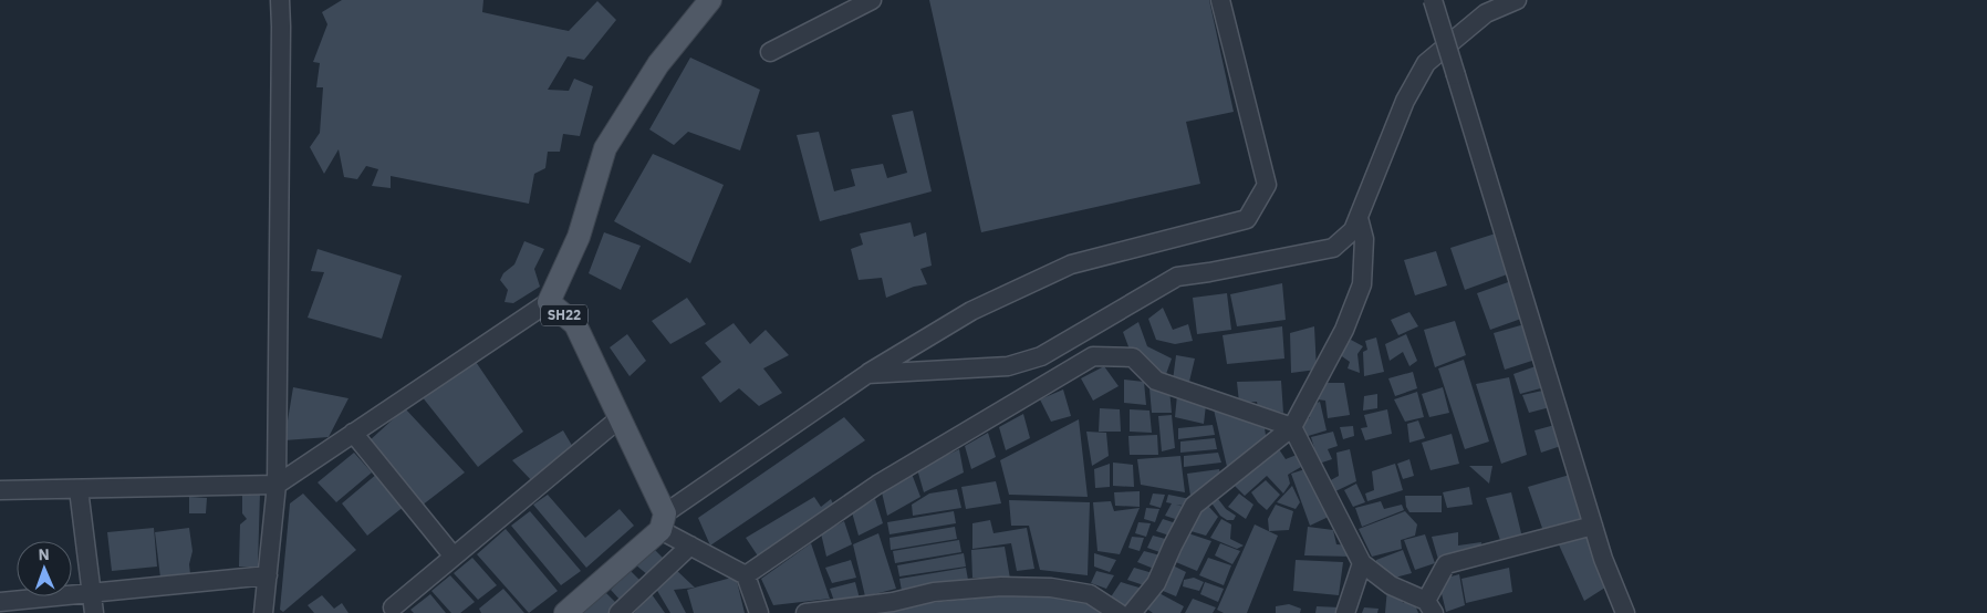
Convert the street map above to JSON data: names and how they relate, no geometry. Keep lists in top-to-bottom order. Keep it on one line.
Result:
{"streets":{"main road":["SH22"]},"north":"top"}
